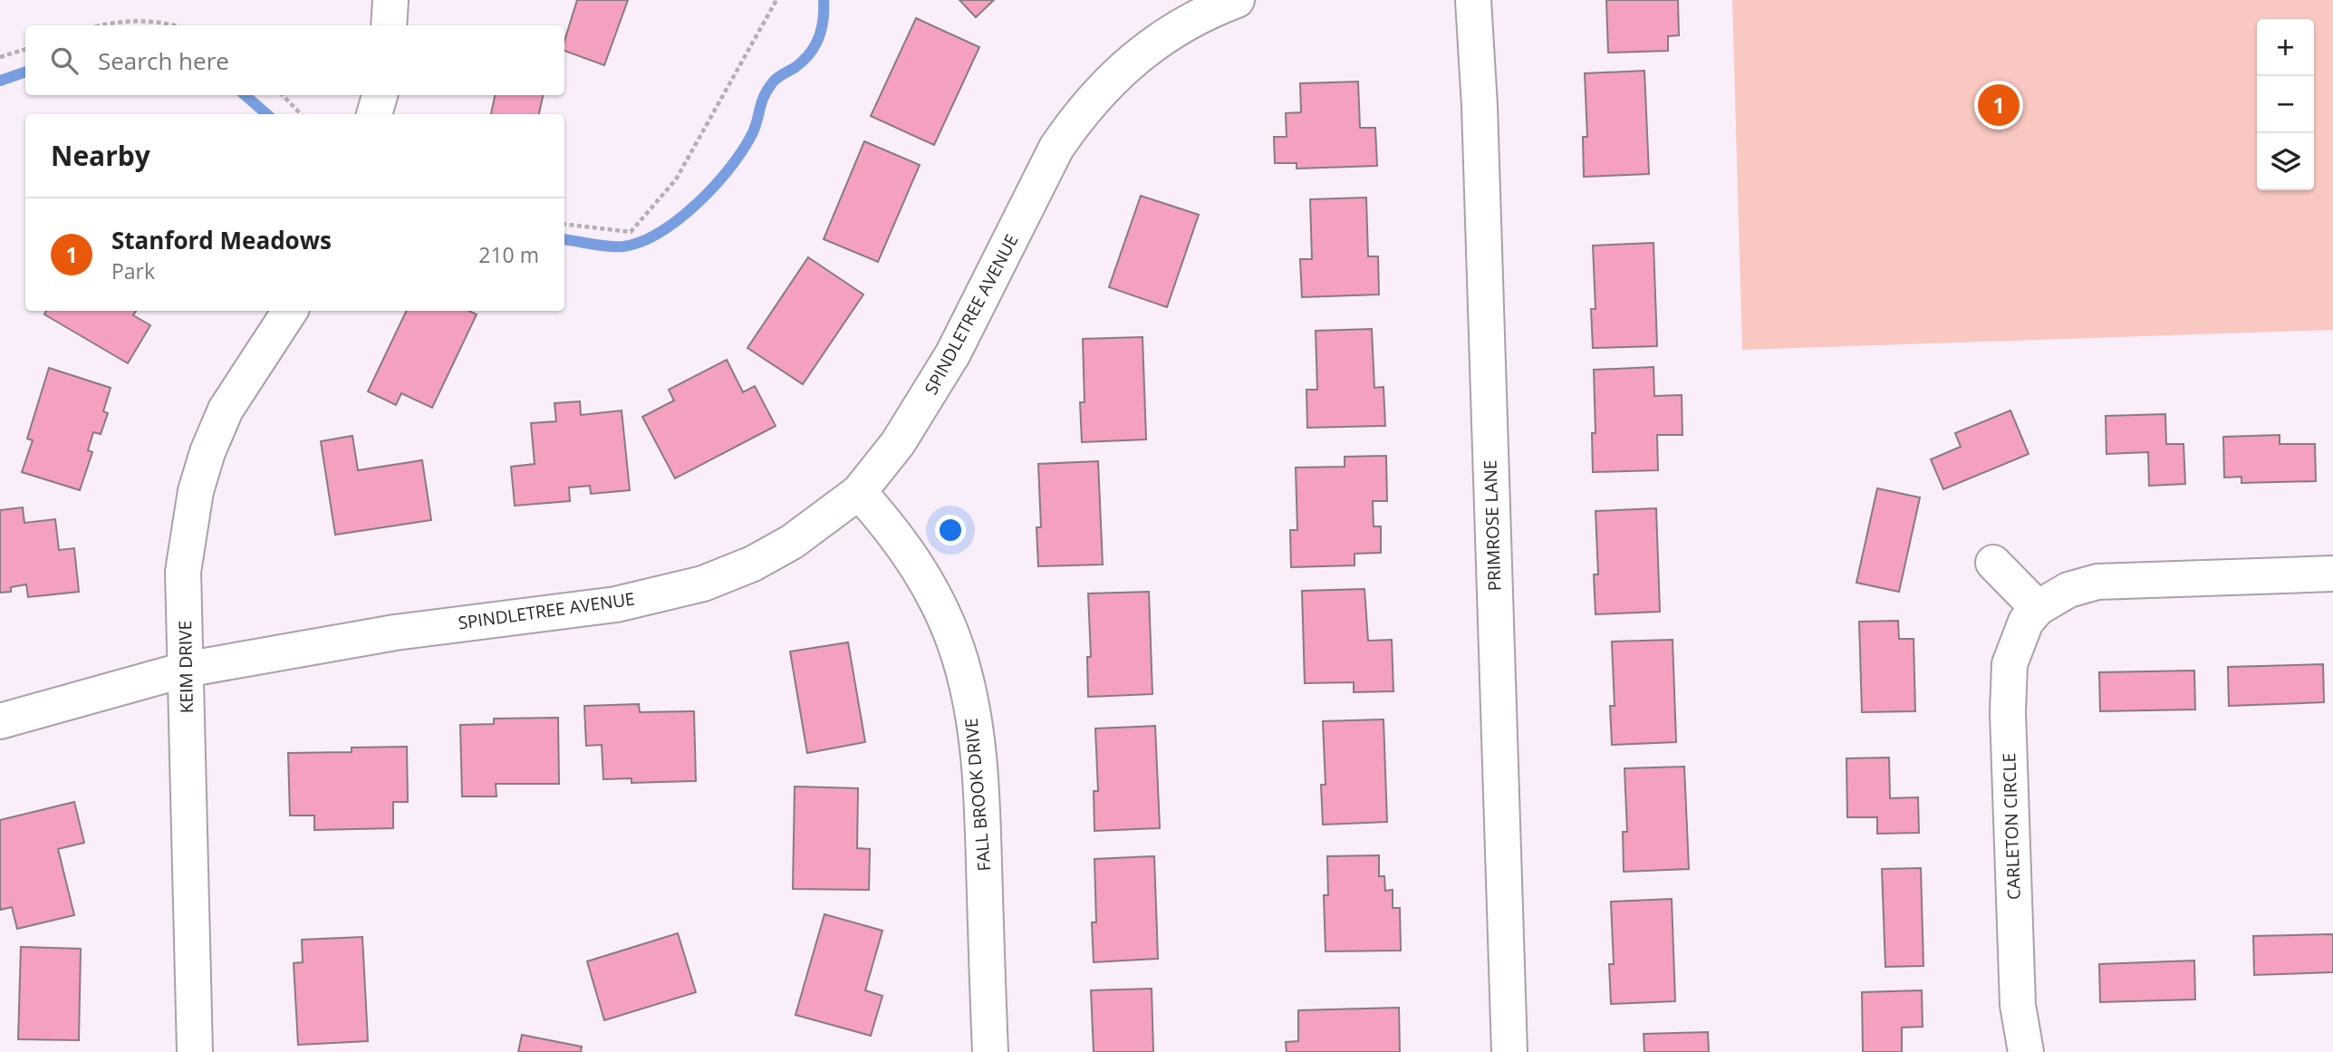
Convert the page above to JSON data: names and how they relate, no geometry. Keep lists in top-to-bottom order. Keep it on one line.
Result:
{"streets":{"street":["SPINDLETREE AVENUE","PRIMROSE LANE","KEIM DRIVE","FALL BROOK DRIVE","CARLETON CIRCLE"]},"crossings":[["SPINDLETREE AVENUE","KEIM DRIVE"],["SPINDLETREE AVENUE","FALL BROOK DRIVE"]],"page":{"map_buttons":["+","−"],"search":"Search here","pins":"1","heading":"Nearby","list":[{"mark":"1","name":"Stanford Meadows","note":"Park","value":"210 m"}]}}
